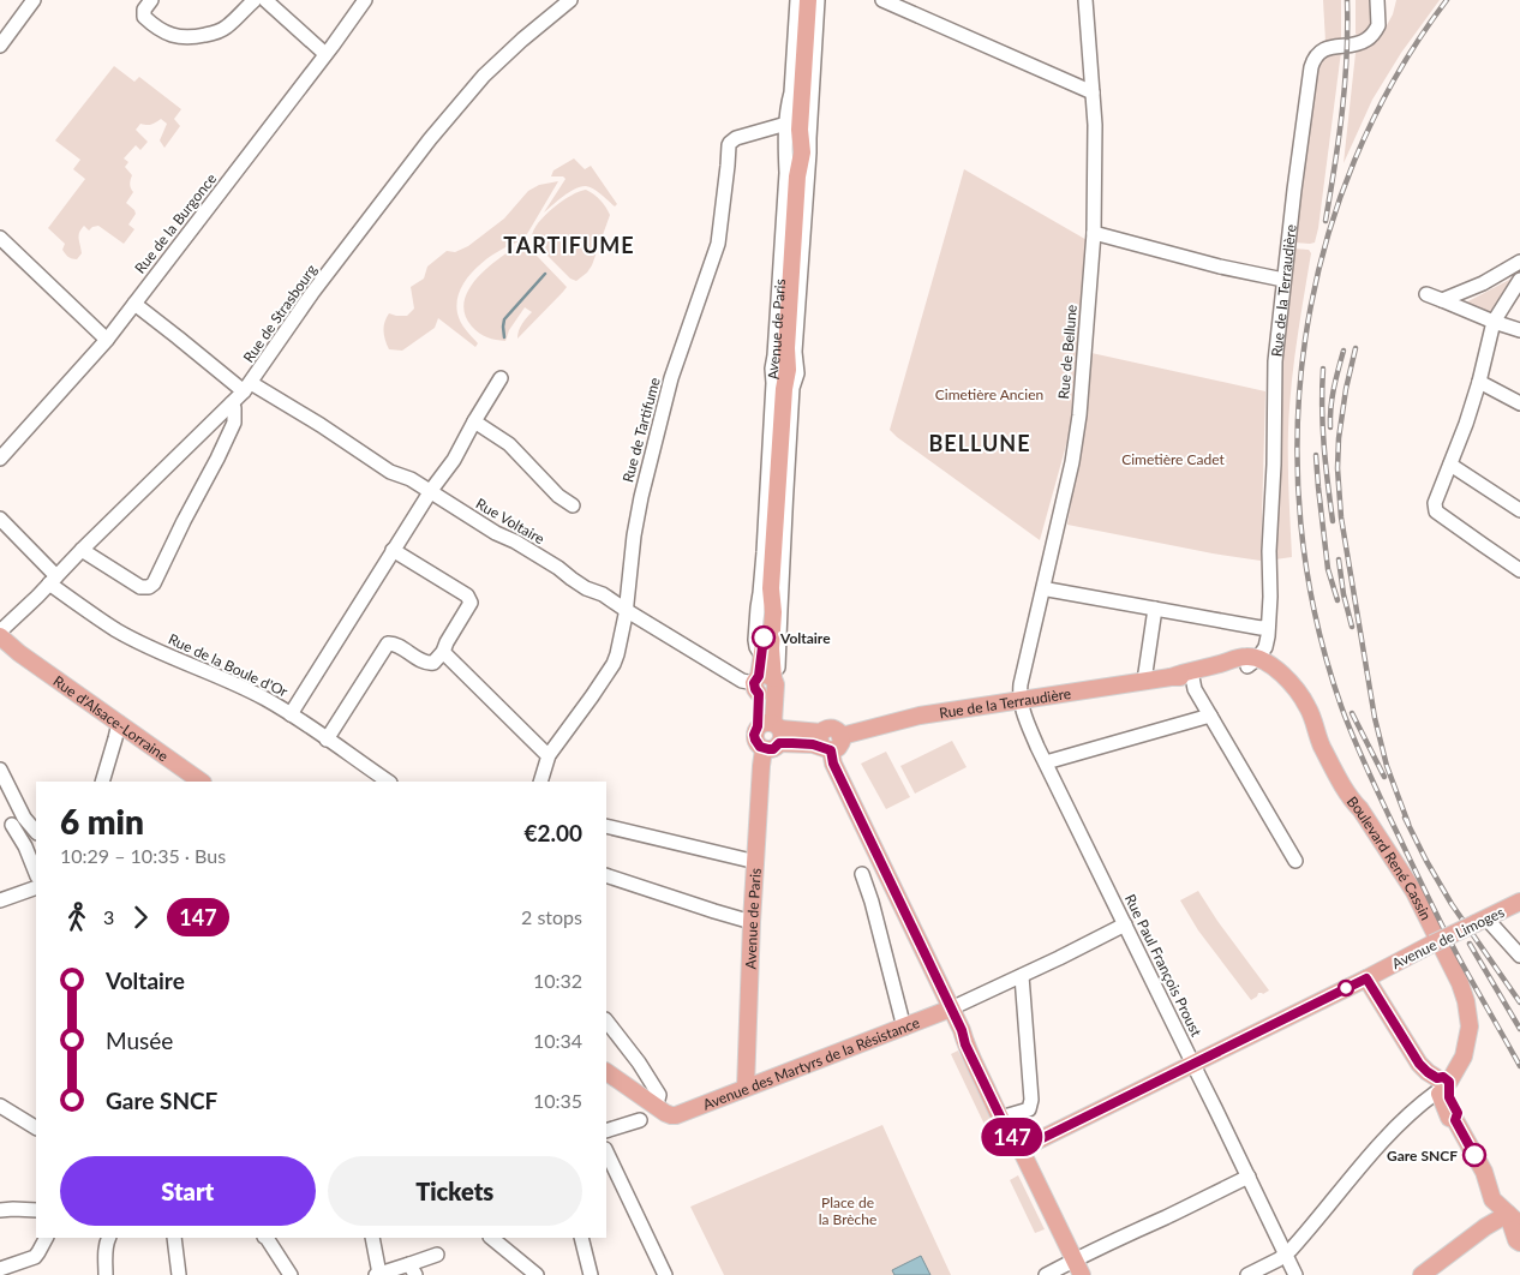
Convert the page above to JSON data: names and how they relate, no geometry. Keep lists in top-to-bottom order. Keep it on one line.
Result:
{"streets":{"main road":["Rue de la Terraudière","Avenue de Paris","Rue d'Alsace-Lorraine","Boulevard René Cassin","Avenue de Limoges","Avenue des Martyrs de la Résistance"],"street":["Rue de la Burgonce","Rue de Strasbourg","Rue de Bellune","Rue de Tartifume","Rue Voltaire","Rue de la Boule d'Or","Rue Paul François Proust"]},"crossings":[["Rue de la Burgonce","Rue Voltaire"],["Rue de la Terraudière","Rue de Bellune"],["Rue de la Terraudière","Boulevard René Cassin"],["Rue de la Terraudière","Rue Paul François Proust"],["Rue de Strasbourg","Rue Voltaire"],["Rue de Strasbourg","Rue de la Boule d'Or"],["Avenue de Paris","Rue de Tartifume"],["Avenue de Paris","Rue Voltaire"],["Avenue de Paris","Avenue des Martyrs de la Résistance"],["Rue de Bellune","Rue Paul François Proust"],["Rue de Tartifume","Rue Voltaire"],["Avenue de Limoges","Rue Paul François Proust"]],"districts":["TARTIFUME","BELLUNE"],"parks":["Cimetière Ancien","Cimetière Cadet","Place de la Brèche"],"places":["Voltaire","Gare SNCF"],"lines":["bus line 147"],"page":{"on_map":"147","heading":["6 min","10:29 – 10:35 · Bus","€2.00"],"legs":["3","147","2 stops"],"list":[{"name":"Voltaire","value":"10:32"},{"name":"Musée","value":"10:34"},{"name":"Gare SNCF","value":"10:35"}],"buttons":["Start","Tickets"]}}
